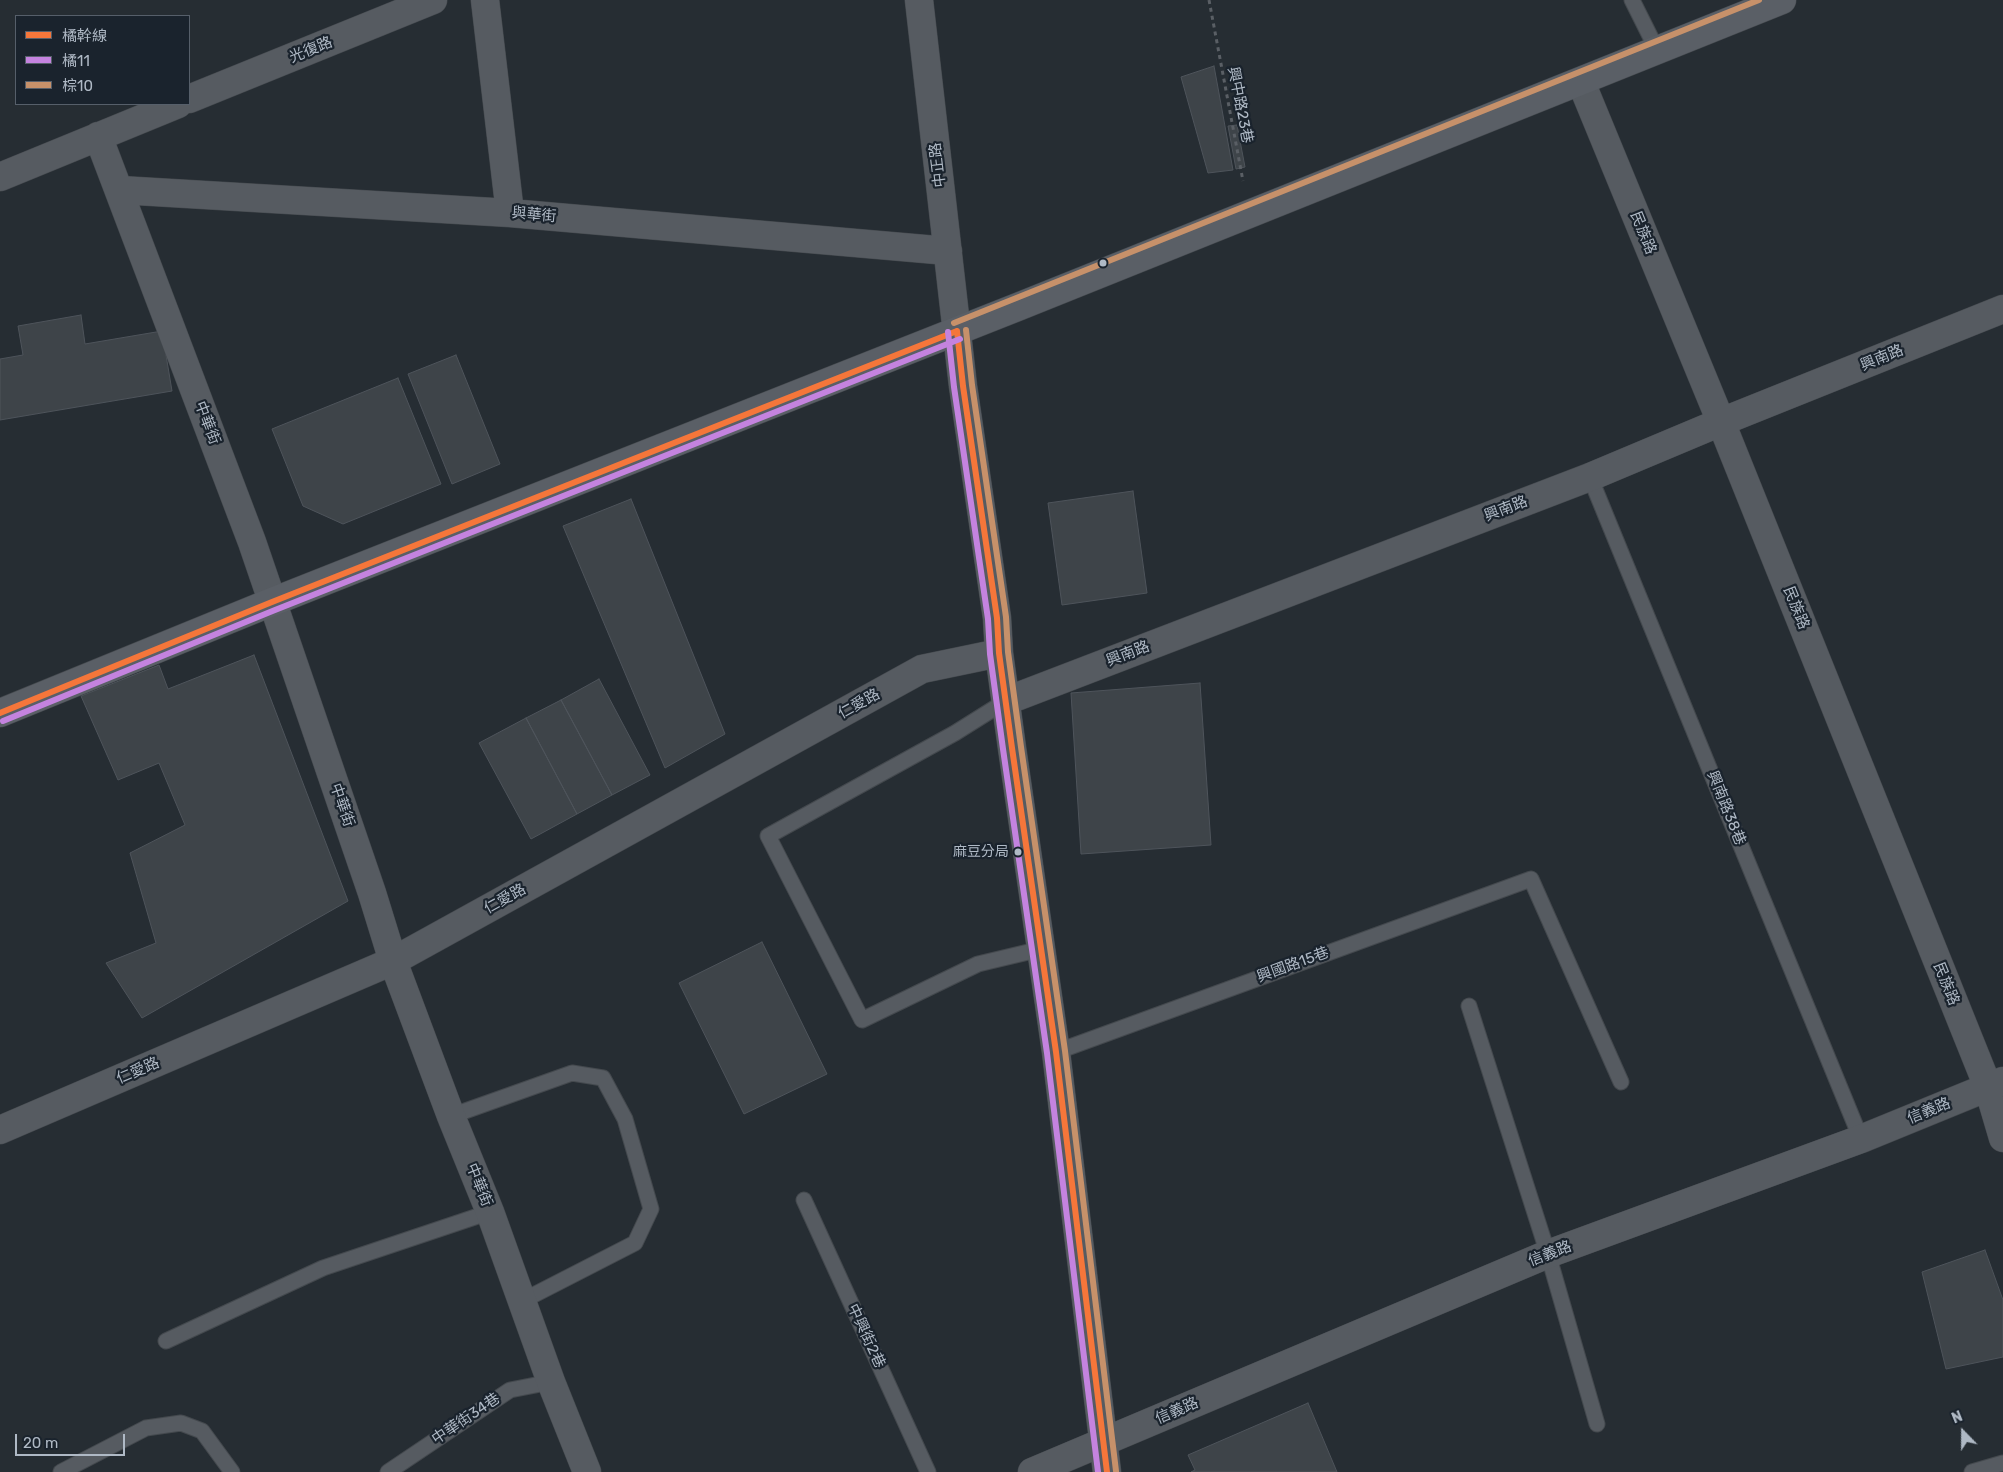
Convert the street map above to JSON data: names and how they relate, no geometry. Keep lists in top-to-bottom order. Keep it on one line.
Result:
{"streets":{"street":["光復路","中正路","與華街","民族路","興南路","中華街","仁愛路","信義路"],"lane":["興南路38巷","興國路15巷","中興街2巷","中華街34巷"],"path":["興中路23巷"]},"crossings":[["中正路","與華街"],["中正路","興南路"],["中正路","仁愛路"],["中正路","興國路15巷"],["中正路","信義路"],["與華街","中華街"],["民族路","興南路"],["民族路","信義路"],["興南路","興南路38巷"],["中華街","仁愛路"],["中華街","中華街34巷"],["興南路38巷","信義路"]],"places":["麻豆分局"],"lines":["transit line 棕10","transit line 橘幹線","transit line 橘11"],"legend":["橘幹線","橘11","棕10"],"scale_bar":"20 m","north":"top"}
